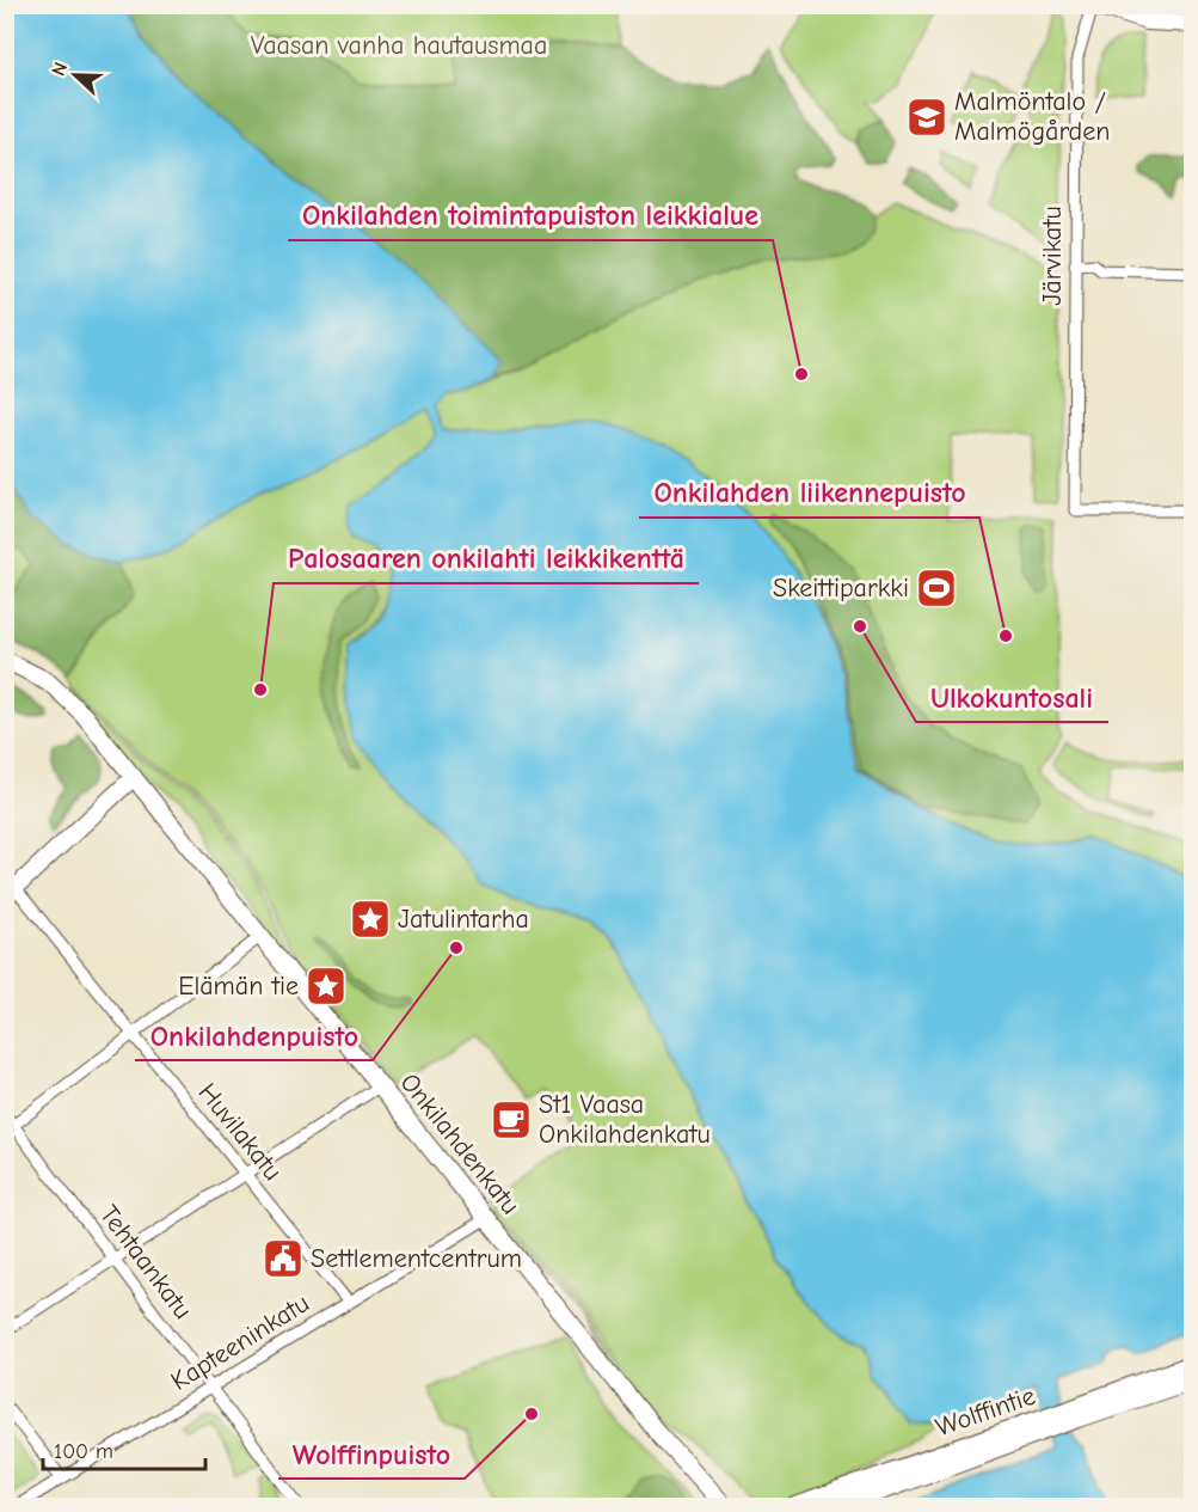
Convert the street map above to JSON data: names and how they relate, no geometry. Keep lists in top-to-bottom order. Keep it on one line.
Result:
{"streets":{"main road":["Onkilahdenkatu","Wolffintie"],"street":["Järvikatu","Huvilakatu","Tehtaankatu","Kapteeninkatu"]},"crossings":[["Huvilakatu","Kapteeninkatu"],["Onkilahdenkatu","Kapteeninkatu"],["Tehtaankatu","Kapteeninkatu"]],"parks":["Vaasan vanha hautausmaa"],"places":{"school or university":["Malmöntalo / Malmögården"],"other":["Onkilahden toimintapuiston leikkialue","Ulkokuntosali","Onkilahden liikennepuisto","Palosaaren onkilahti leikkikenttä","Onkilahdenpuisto","Wolffinpuisto"],"sports":["Skeittiparkki"],"place":["Jatulintarha","Elämän tie"],"cafe":["St1 Vaasa Onkilahdenkatu"],"public building":["Settlementcentrum"]},"scale_bar":"100 m","north":"left"}
